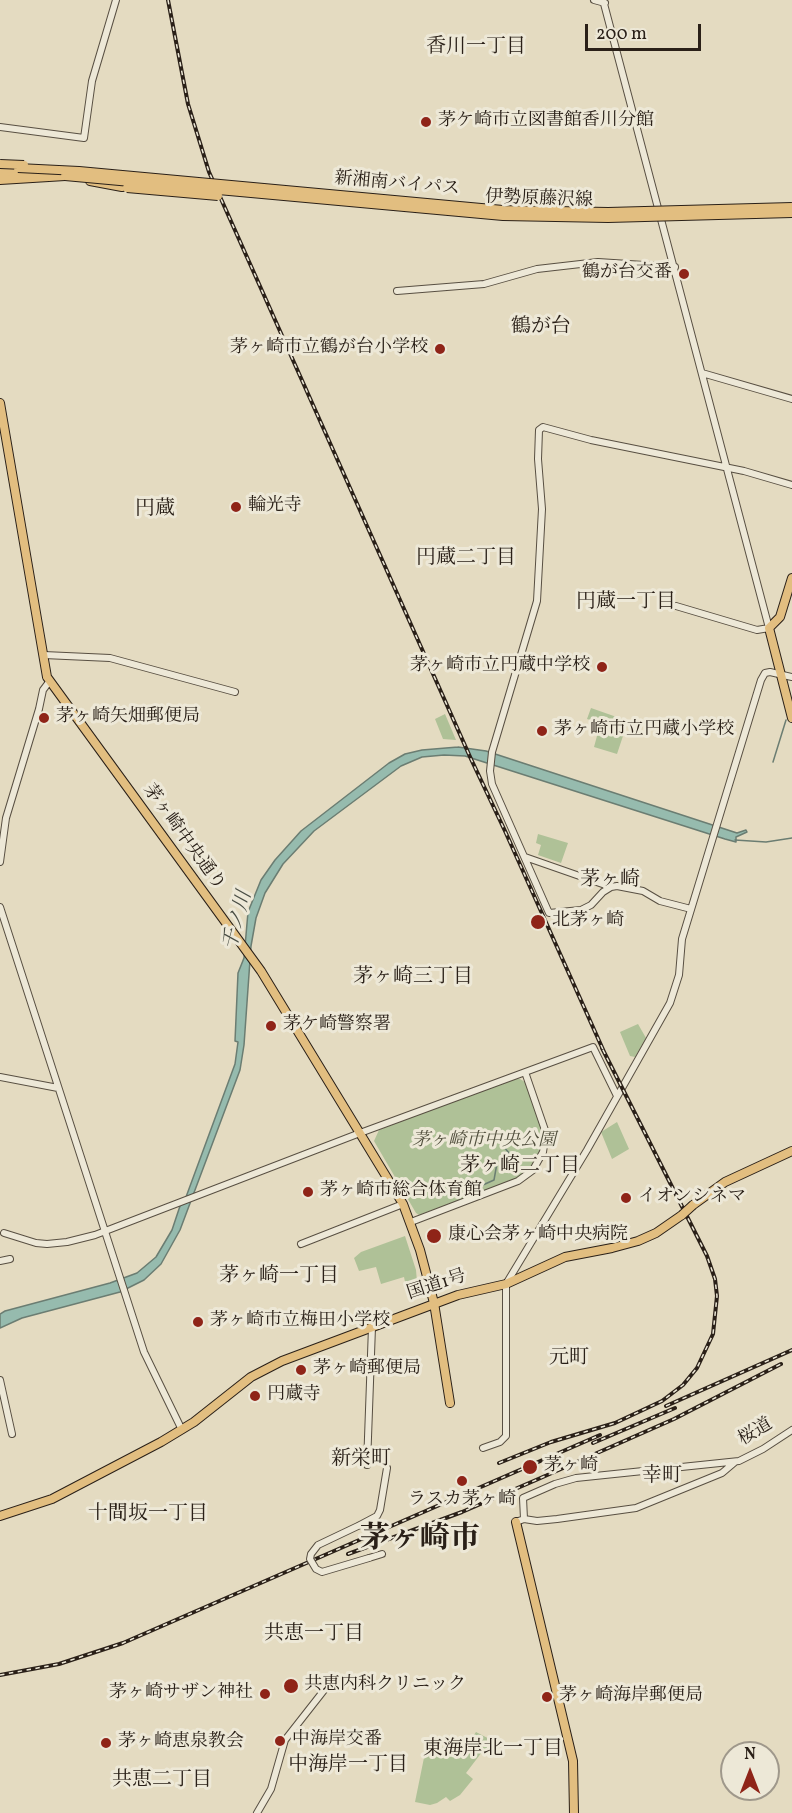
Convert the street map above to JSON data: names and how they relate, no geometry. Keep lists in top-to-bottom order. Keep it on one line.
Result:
{"streets":{"highway":["新湘南バイパス","国道1号"],"main road":["伊勢原藤沢線","茅ヶ崎中央通り"],"street":["桜道"]},"crossings":[["新湘南バイパス","伊勢原藤沢線"],["茅ヶ崎中央通り","国道1号"]],"districts":["香川一丁目","鶴が台","円蔵","円蔵二丁目","円蔵一丁目","茅ヶ崎","茅ヶ崎三丁目","茅ヶ崎二丁目","茅ヶ崎一丁目","元町","新栄町","幸町","十間坂一丁目","茅ヶ崎市","共恵一丁目","東海岸北一丁目","中海岸一丁目","共恵二丁目"],"water":["千ノ川"],"parks":["茅ヶ崎市中央公園"],"places":["茅ケ崎市立図書館香川分館","鶴が台交番","茅ヶ崎市立鶴が台小学校","輪光寺","茅ヶ崎市立円蔵中学校","茅ヶ崎矢畑郵便局","茅ヶ崎市立円蔵小学校","北茅ヶ崎","茅ケ崎警察署","茅ヶ崎市総合体育館","イオンシネマ","康心会茅ヶ崎中央病院","茅ヶ崎市立梅田小学校","茅ヶ崎郵便局","円蔵寺","茅ヶ崎","ラスカ茅ヶ崎","共恵内科クリニック","茅ヶ崎サザン神社","茅ヶ崎海岸郵便局","中海岸交番","茅ヶ崎恵泉教会"],"scale_bar":"200 m","north":"top"}
